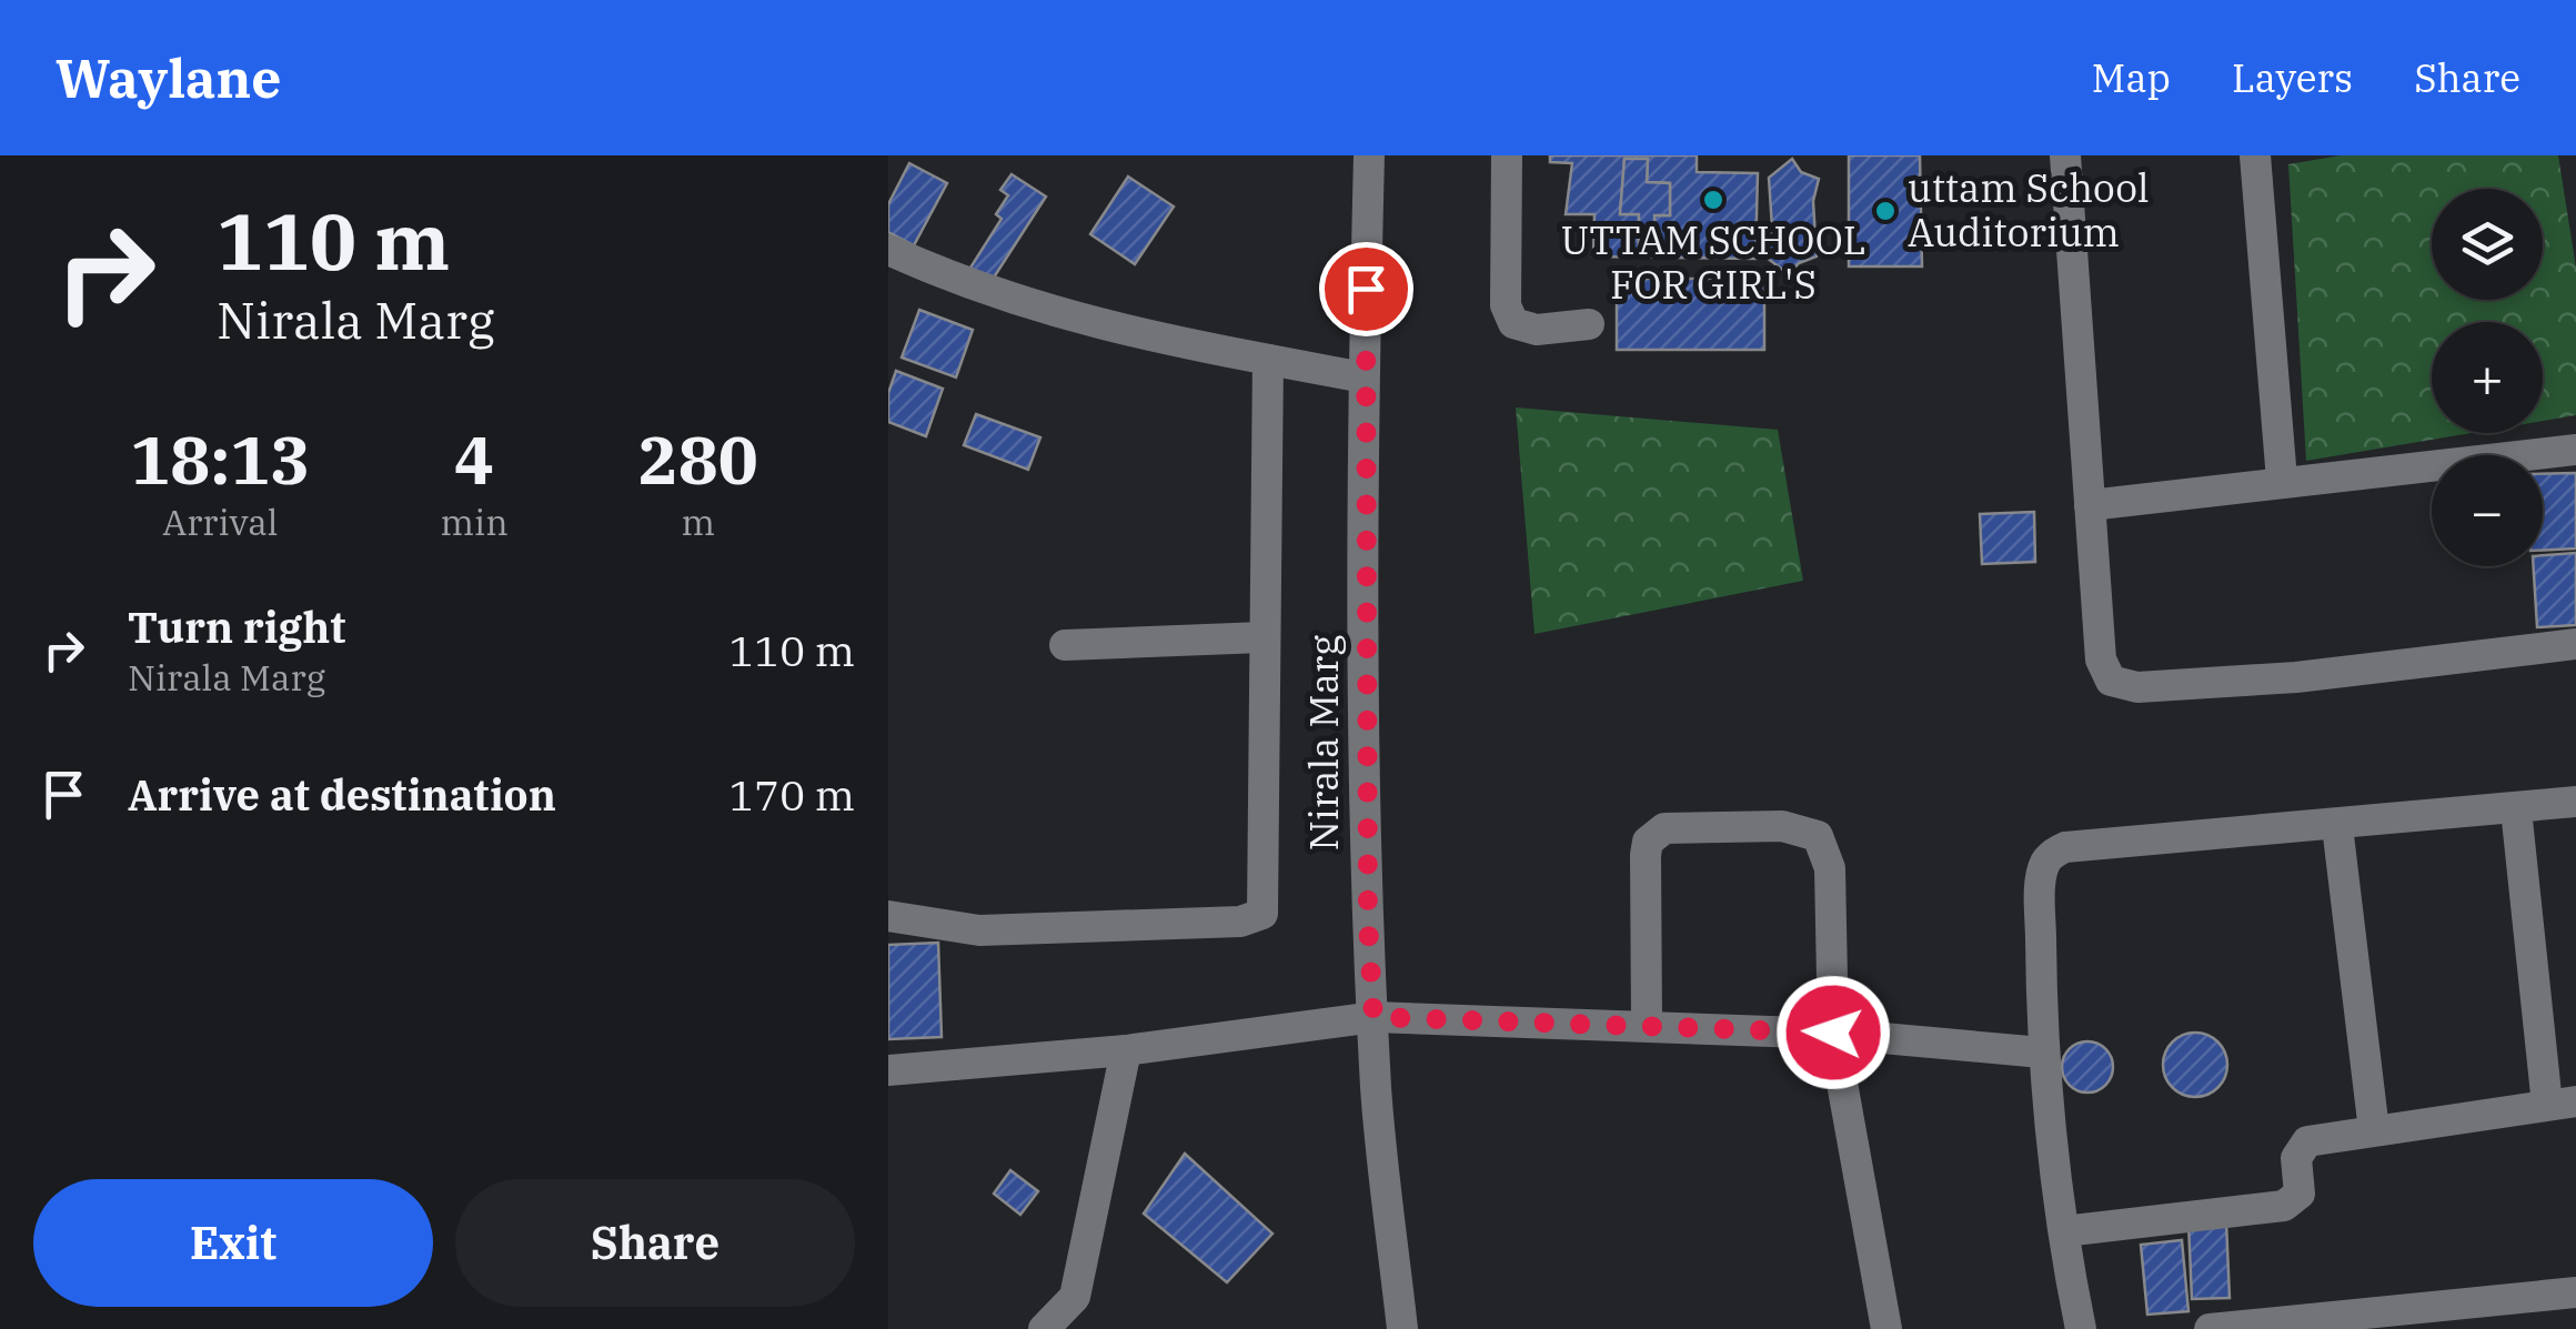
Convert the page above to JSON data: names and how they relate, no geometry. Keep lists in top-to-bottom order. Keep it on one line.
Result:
{"streets":{"street":["Nirala Marg"]},"places":["UTTAM SCHOOL FOR GIRL'S","uttam School Auditorium"],"page":{"header":"Waylane","nav":["Map","Layers","Share"],"turn":["110 m","Nirala Marg"],"map_buttons":["+","−"],"eta":["18:13","Arrival","4","min","280","m"],"list":[{"name":"Turn right","note":"Nirala Marg","value":"110 m"},{"name":"Arrive at destination","value":"170 m"}],"buttons":["Exit","Share"]}}
